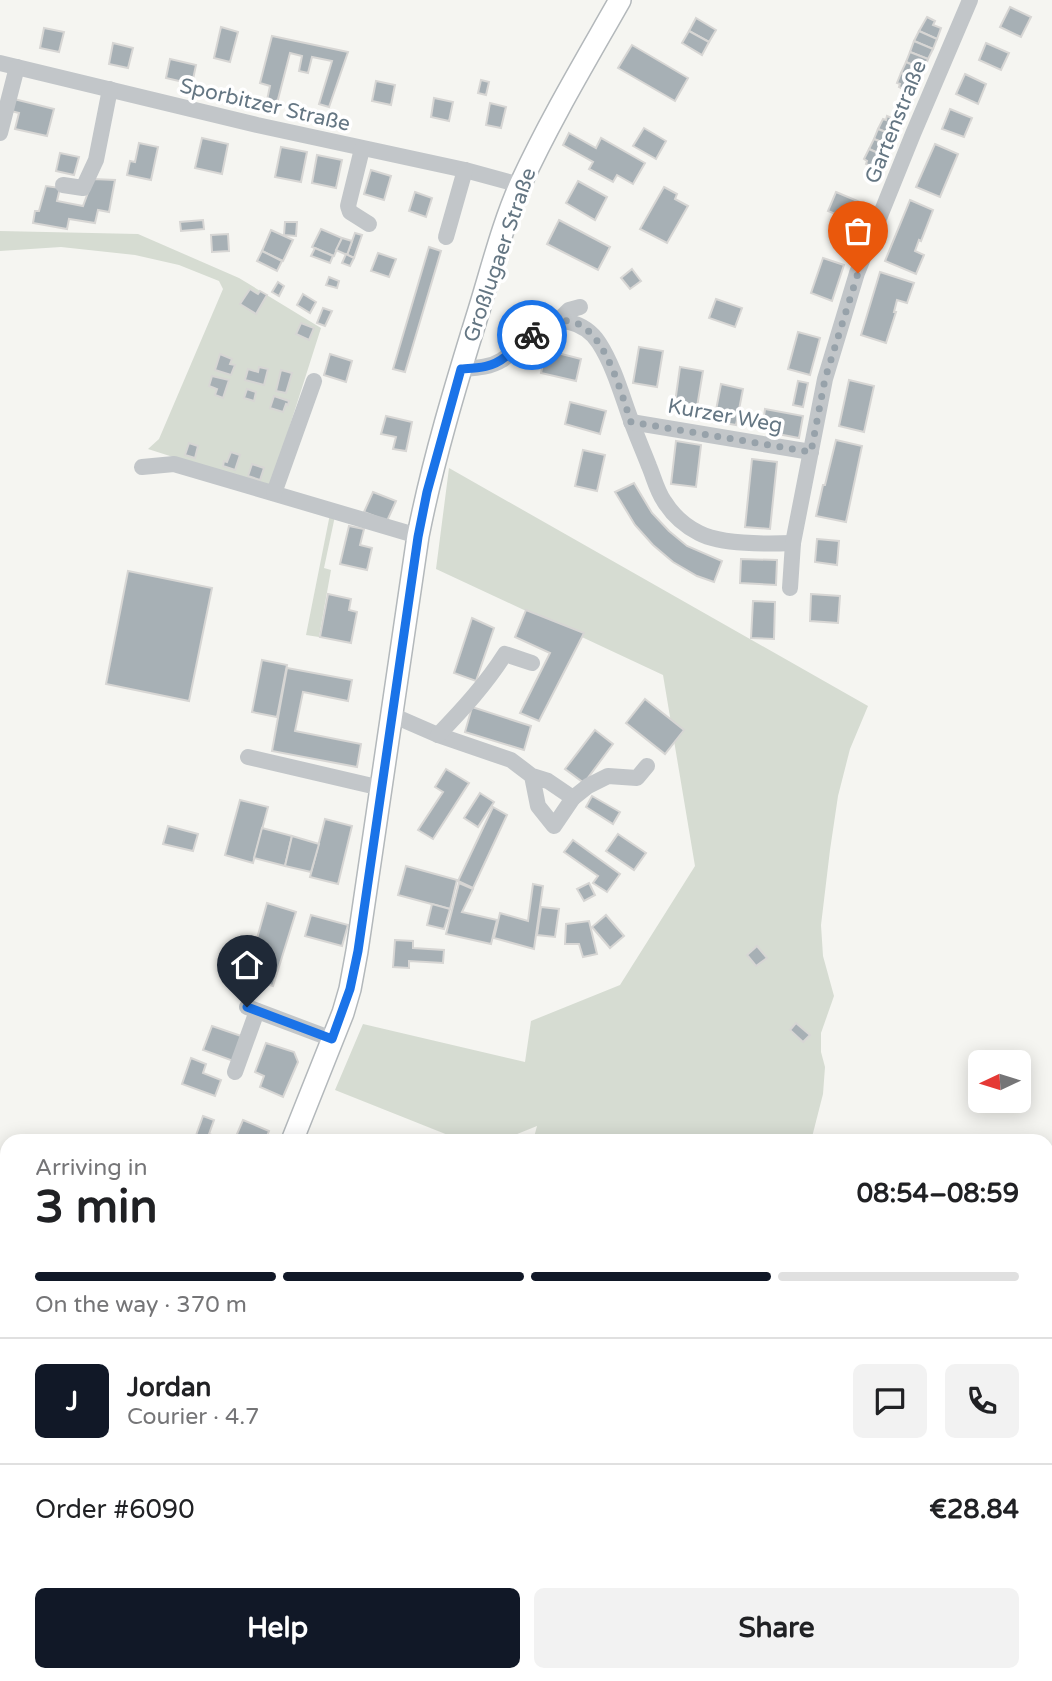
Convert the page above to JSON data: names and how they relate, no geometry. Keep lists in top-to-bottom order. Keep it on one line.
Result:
{"streets":{"main road":["Großlugaer Straße"],"street":["Sporbitzer Straße","Gartenstraße","Kurzer Weg"]},"crossings":[["Sporbitzer Straße","Großlugaer Straße"],["Gartenstraße","Kurzer Weg"]],"north":"left","page":{"heading":["3 min","Arriving in","08:54–08:59"],"panel":["Jordan","Courier · 4.7","Order #6090","€28.84"],"bar":"On the way · 370 m","round":"J","buttons":["Help","Share"]}}
